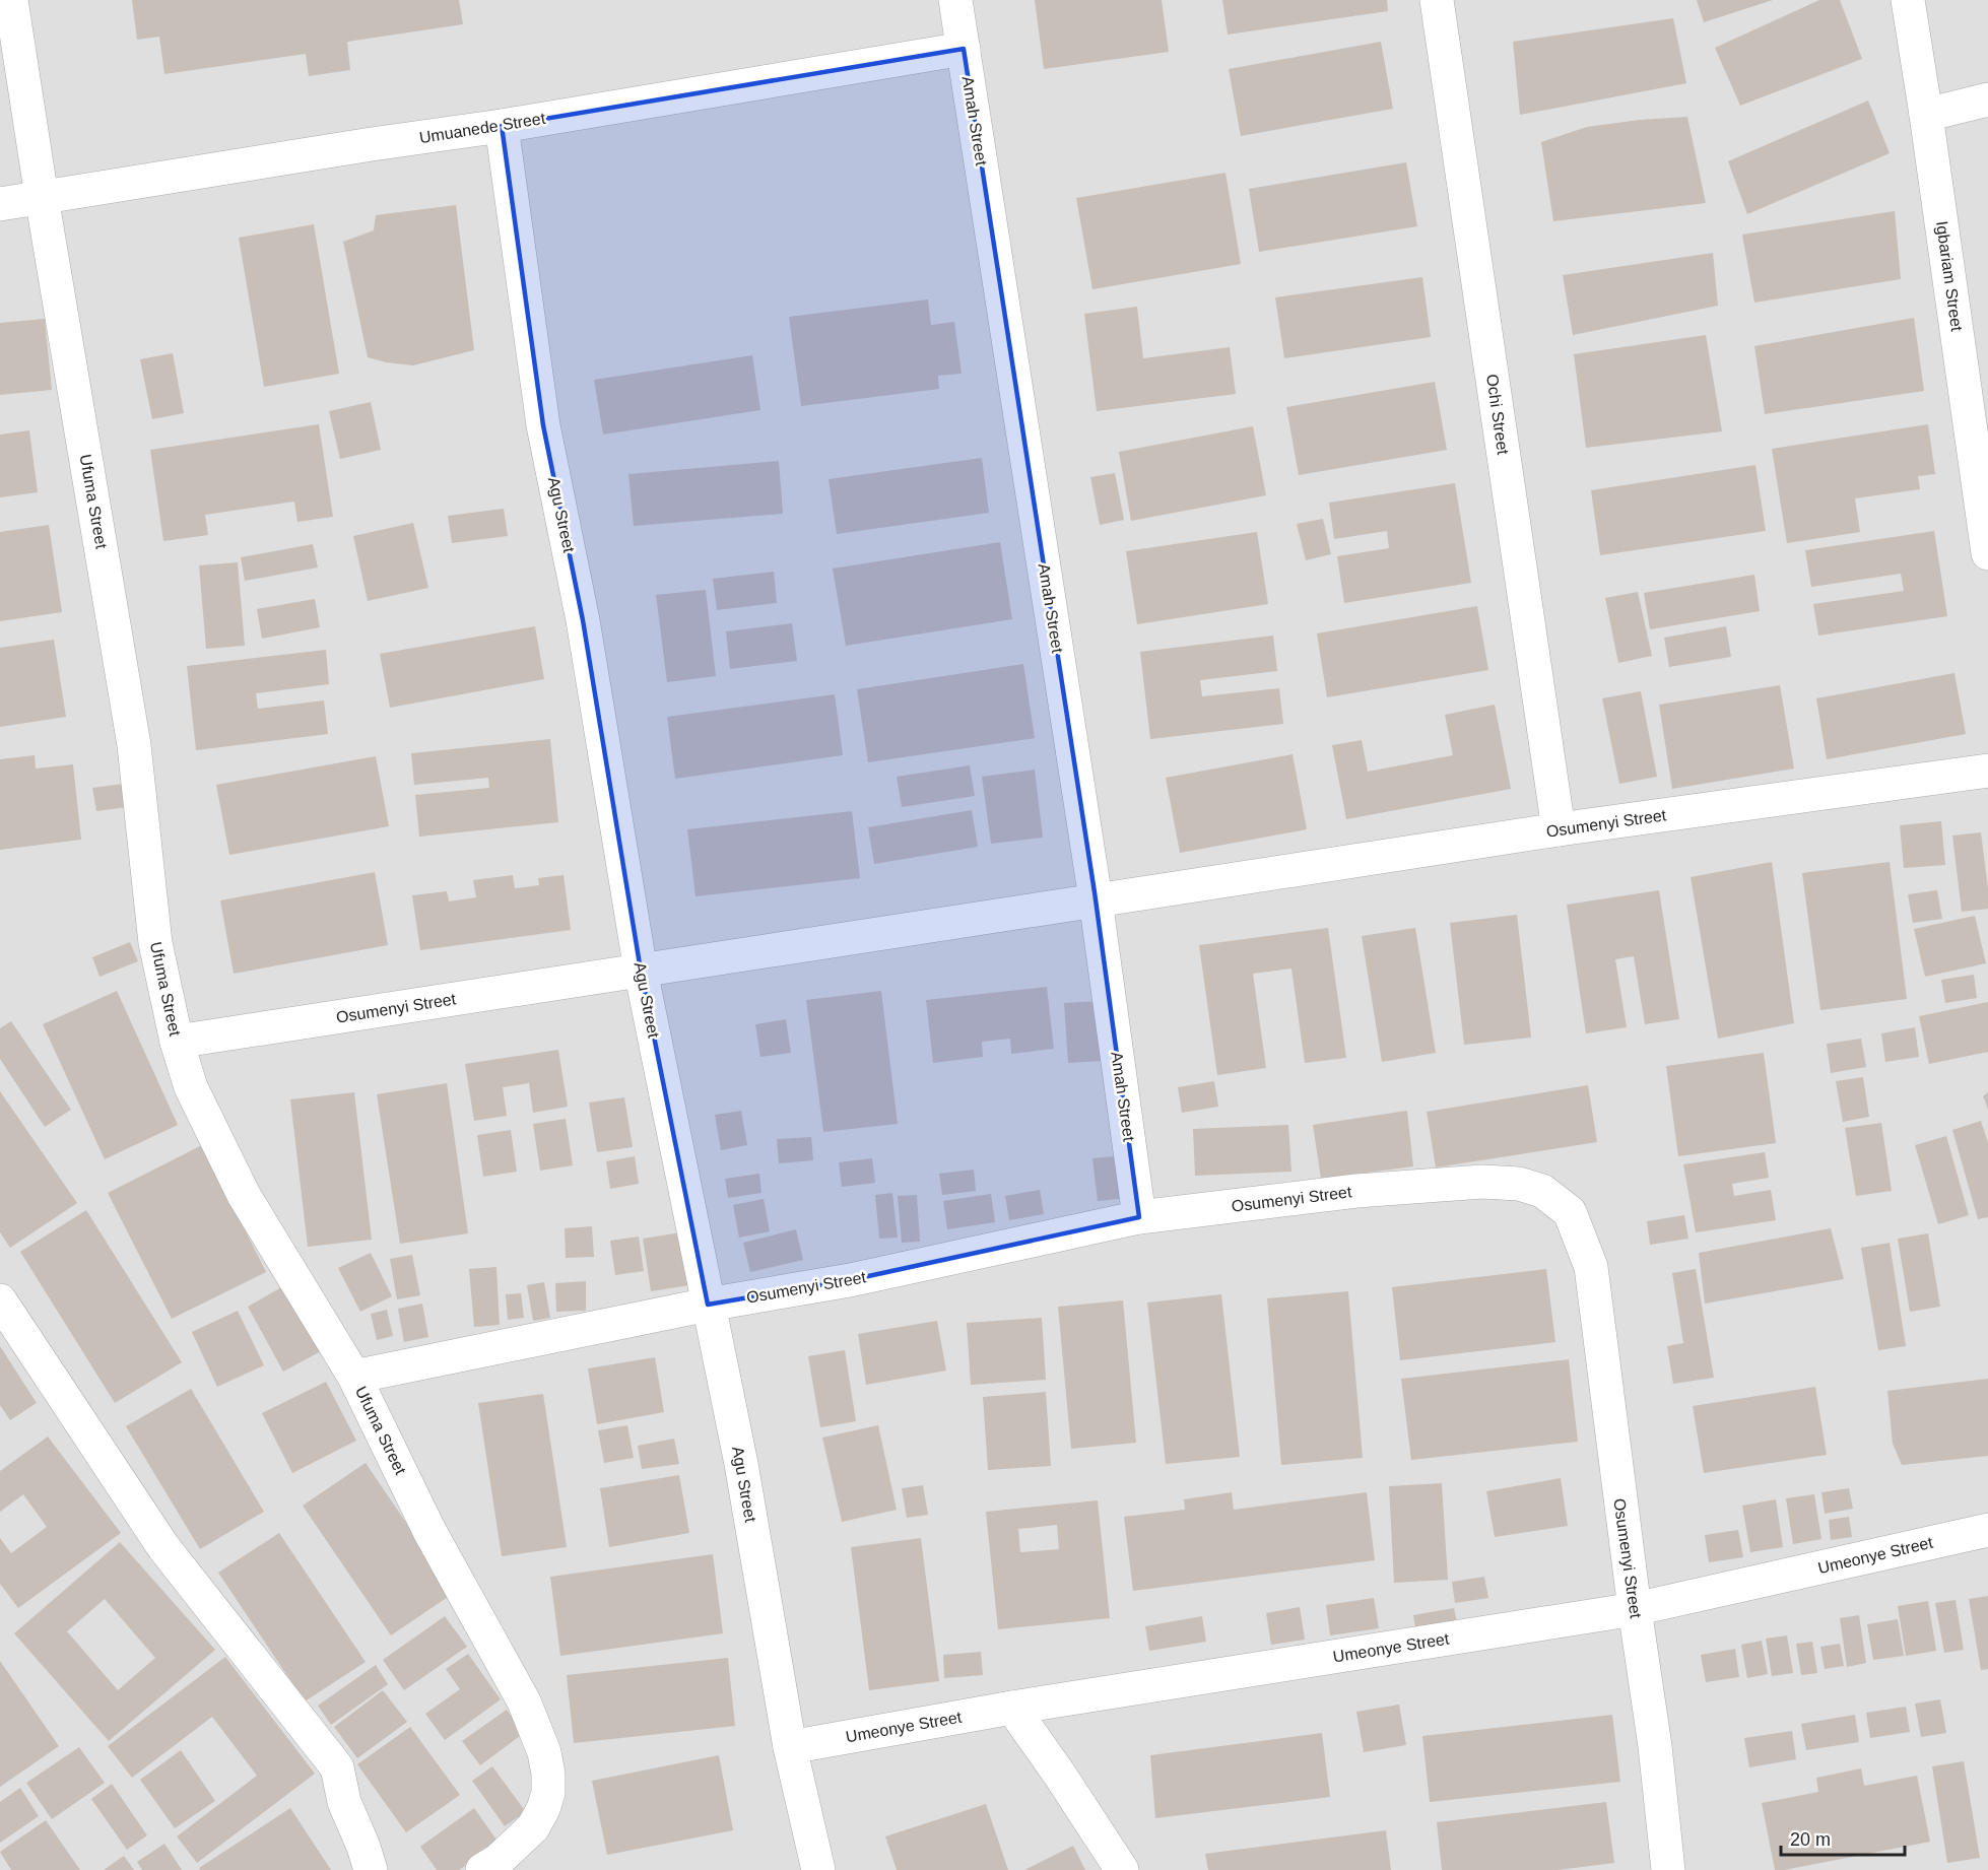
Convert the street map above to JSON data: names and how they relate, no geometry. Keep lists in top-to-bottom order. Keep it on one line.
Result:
{"streets":{"street":["Amah Street","Umuanede Street","Igbariam Street","Ochi Street","Ufuma Street","Agu Street","Osumenyi Street","Umeonye Street"]},"crossings":[["Amah Street","Umuanede Street"],["Amah Street","Osumenyi Street"],["Umuanede Street","Ufuma Street"],["Umuanede Street","Agu Street"],["Ochi Street","Osumenyi Street"],["Ufuma Street","Osumenyi Street"],["Agu Street","Osumenyi Street"],["Agu Street","Umeonye Street"],["Osumenyi Street","Umeonye Street"]],"scale_bar":"20 m"}
